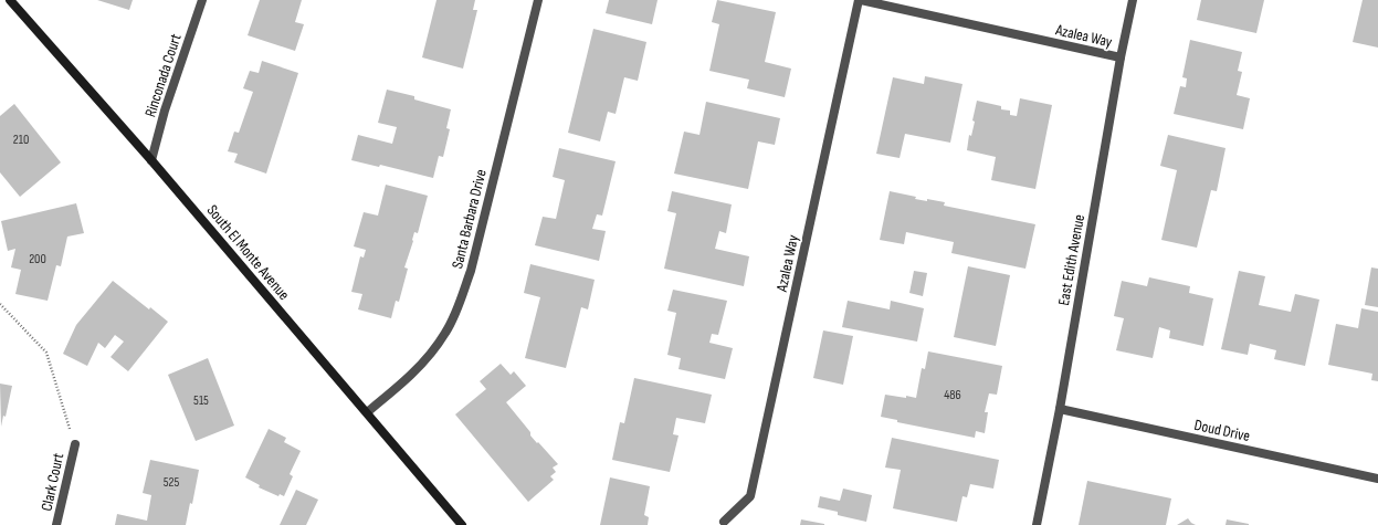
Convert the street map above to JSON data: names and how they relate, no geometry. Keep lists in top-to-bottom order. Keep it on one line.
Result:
{"streets":{"main road":["South El Monte Avenue"],"street":["Azalea Way","Rinconada Court","Santa Barbara Drive","East Edith Avenue","Doud Drive","Clark Court"]},"crossings":[["Azalea Way","East Edith Avenue"],["Rinconada Court","South El Monte Avenue"],["Santa Barbara Drive","South El Monte Avenue"],["East Edith Avenue","Doud Drive"]],"house_numbers":["210","200","486","515","525"]}
